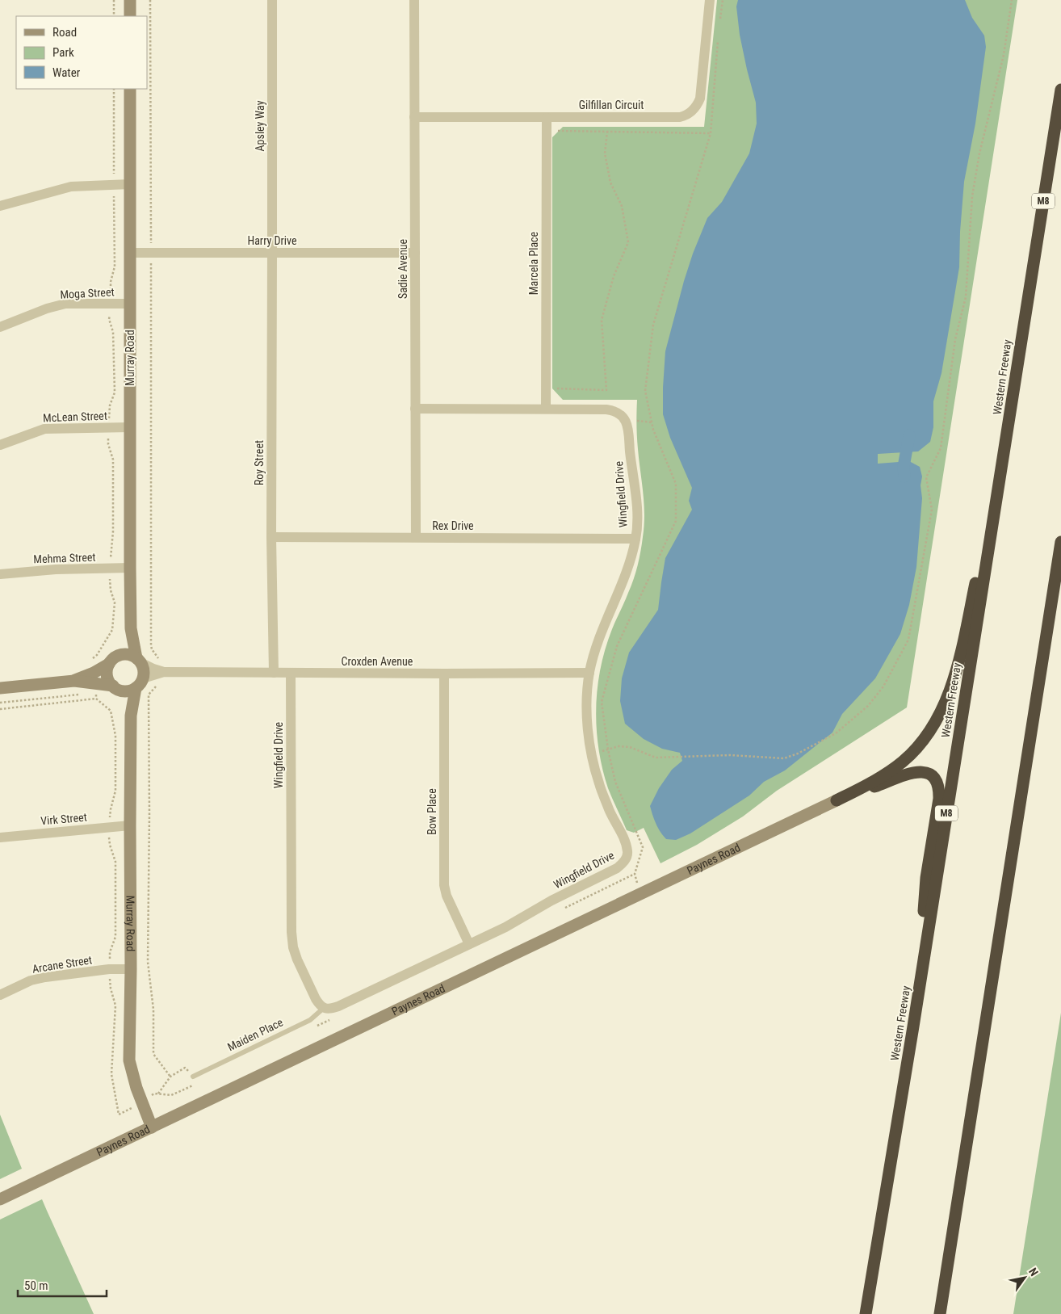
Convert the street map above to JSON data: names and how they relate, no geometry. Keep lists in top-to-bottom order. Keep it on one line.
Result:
{"streets":{"highway":["M8","Western Freeway"],"street":["Gilfillan Circuit","Apsley Way","Harry Drive","Marcela Place","Sadie Avenue","Moga Street","Murray Road","McLean Street","Roy Street","Wingfield Drive","Rex Drive","Mehma Street","Croxden Avenue","Bow Place","Virk Street","Paynes Road","Arcane Street"],"lane":["Maiden Place"]},"crossings":[["Gilfillan Circuit","Marcela Place"],["Gilfillan Circuit","Sadie Avenue"],["Apsley Way","Harry Drive"],["Apsley Way","Roy Street"],["Harry Drive","Sadie Avenue"],["Harry Drive","Murray Road"],["Harry Drive","Roy Street"],["Marcela Place","Wingfield Drive"],["Sadie Avenue","Wingfield Drive"],["Sadie Avenue","Rex Drive"],["Moga Street","Murray Road"],["Murray Road","McLean Street"],["Murray Road","Mehma Street"],["Murray Road","Croxden Avenue"],["Murray Road","Virk Street"],["Murray Road","Paynes Road"],["Murray Road","Arcane Street"],["Roy Street","Rex Drive"],["Roy Street","Croxden Avenue"],["Wingfield Drive","Rex Drive"],["Wingfield Drive","Croxden Avenue"],["Wingfield Drive","Bow Place"],["Wingfield Drive","Maiden Place"],["Croxden Avenue","Bow Place"]],"legend":["Road","Park","Water"],"scale_bar":"50 m","north":"top right"}
